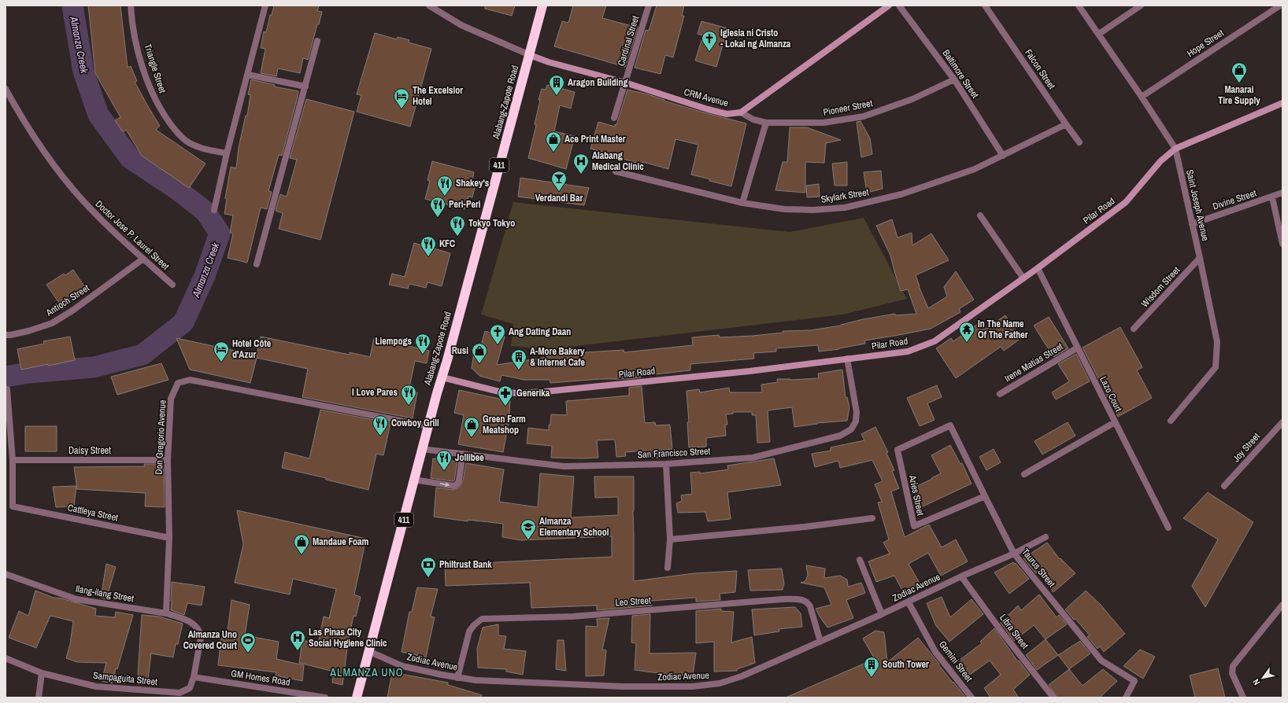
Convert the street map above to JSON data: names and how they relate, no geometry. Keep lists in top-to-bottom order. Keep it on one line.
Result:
{"streets":{"highway":["Alabang-Zapote Road","411"],"street":["Cardinal Street","Hope Street","Triangle Street","Falcon Street","Baltimore Street","CRM Avenue","Pioneer Street","Skylark Street","Divine Street","Saint Joseph Avenue","Pilar Road","Doctor Jose P. Laurel Street","Wisdom Street","Antioch Street","Irene Matias Street","Lazo Court","Don Gregorio Avenue","Joy Street","Daisy Street","San Francisco Street","Aries Street","Cattleya Street","Taurus Street","Zodiac Avenue","Ilang-ilang Street","Leo Street","Libra Street","Gemini Street","GM Homes Road","Sampaguita Street"]},"crossings":[["Cardinal Street","CRM Avenue"],["Hope Street","Saint Joseph Avenue"],["Falcon Street","Skylark Street"],["Baltimore Street","Pioneer Street"],["Baltimore Street","Skylark Street"],["CRM Avenue","Alabang-Zapote Road"],["CRM Avenue","Pioneer Street"],["Alabang-Zapote Road","Pilar Road"],["Alabang-Zapote Road","Don Gregorio Avenue"],["Alabang-Zapote Road","San Francisco Street"],["Alabang-Zapote Road","Zodiac Avenue"],["Divine Street","Saint Joseph Avenue"],["Saint Joseph Avenue","Pilar Road"],["Saint Joseph Avenue","Wisdom Street"],["Pilar Road","Lazo Court"],["Pilar Road","San Francisco Street"],["Doctor Jose P. Laurel Street","Antioch Street"],["Irene Matias Street","Lazo Court"],["Don Gregorio Avenue","Daisy Street"],["Don Gregorio Avenue","Cattleya Street"],["Don Gregorio Avenue","Ilang-ilang Street"],["Daisy Street","Cattleya Street"],["Aries Street","Taurus Street"],["Taurus Street","Zodiac Avenue"],["Zodiac Avenue","Leo Street"],["Zodiac Avenue","Libra Street"],["Zodiac Avenue","Gemini Street"],["GM Homes Road","Sampaguita Street"]],"districts":["ALMANZA UNO"],"water":["Almanza Creek"],"places":{"church":["Iglesia ni Cristo - Lokal ng Almanza","Ang Dating Daan"],"shop":["Manarai Tire Supply","Ace Print Master","Rusi","Green Farm Meatshop","Mandaue Foam"],"building":["Aragon Building","A-More Bakery & Internet Cafe","South Tower"],"hotel":["The Excelsior Hotel","Hotel Côte d'Azur"],"hospital":["Alabang Medical Clinic","Las Pinas City Social Hygiene Clinic"],"bar":["Verdandi Bar"],"restaurant":["Shakey's","Peri-Peri","Tokyo Tokyo","KFC","Liempogs","I Love Pares","Cowboy Grill","Jollibee"],"temple":["In The Name Of The Father"],"pharmacy":["Generika"],"school or university":["Almanza Elementary School"],"bank":["Philtrust Bank"],"sports":["Almanza Uno Covered Court"]},"north":"bottom left"}
